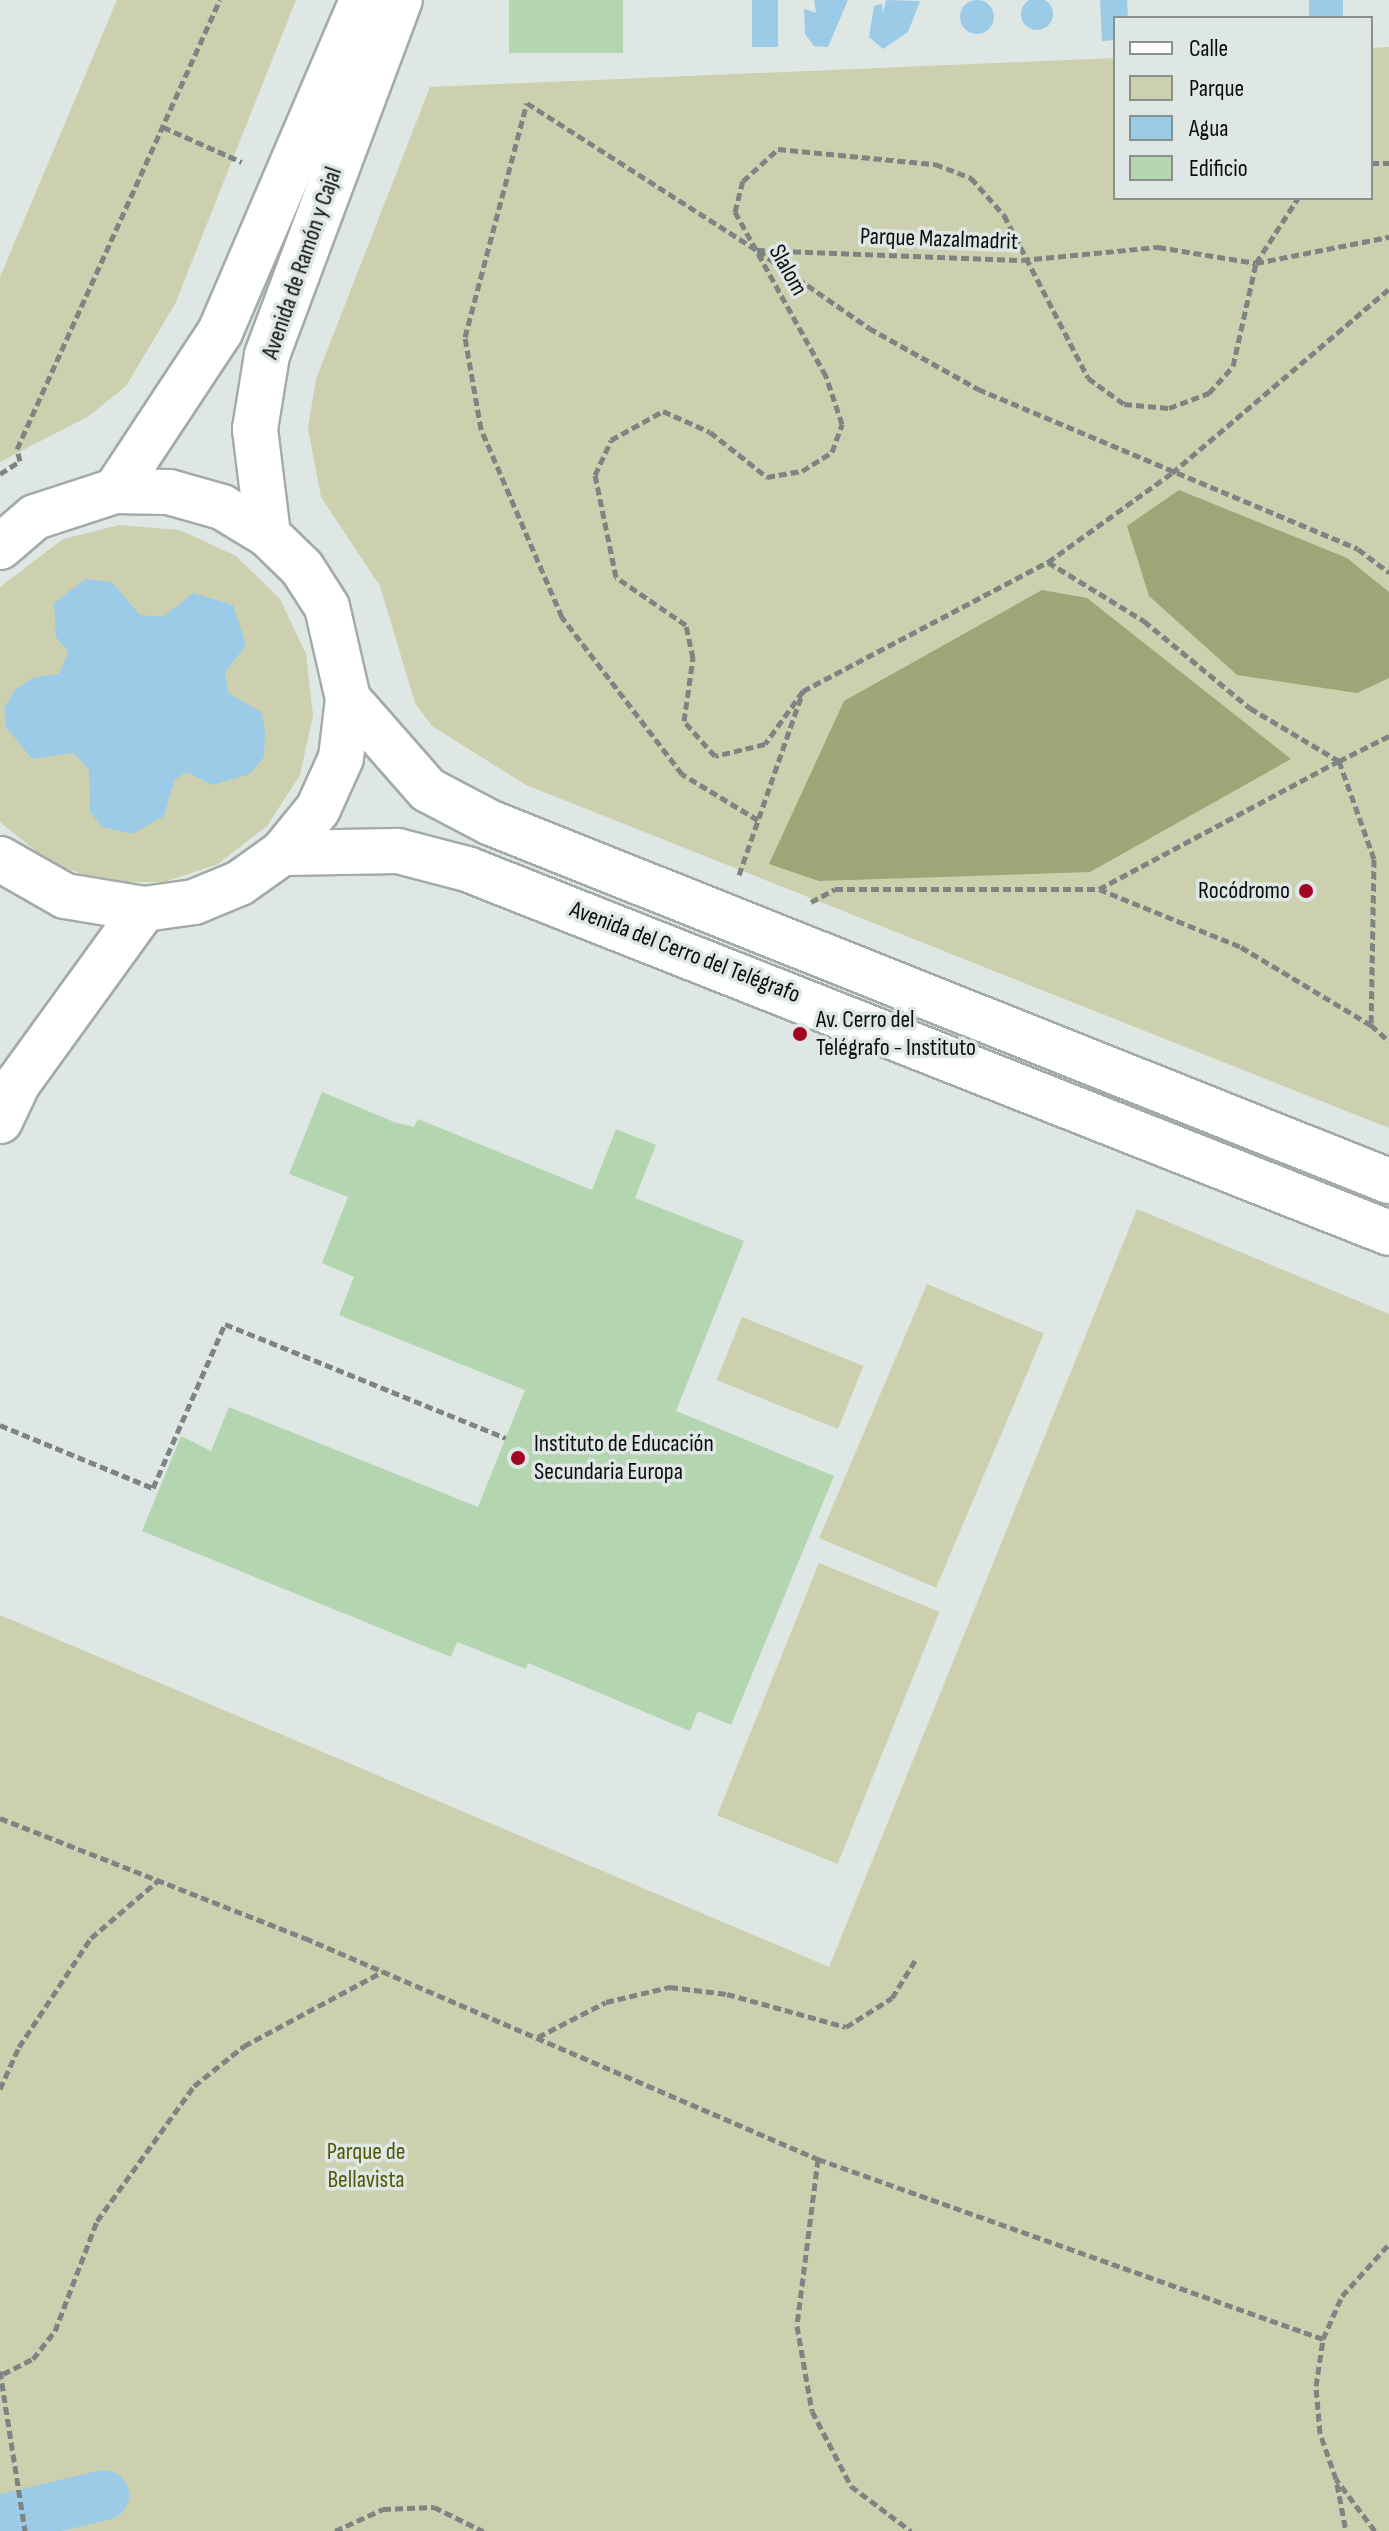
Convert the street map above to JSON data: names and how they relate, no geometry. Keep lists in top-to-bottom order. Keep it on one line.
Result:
{"streets":{"street":["Avenida de Ramón y Cajal","Avenida del Cerro del Telégrafo"],"path":["Parque Mazalmadrit","Slalom"]},"crossings":[["Parque Mazalmadrit","Slalom"]],"parks":["Parque de Bellavista"],"places":["Rocódromo","Av. Cerro del Telégrafo - Instituto","Instituto de Educación Secundaria Europa"],"legend":["Calle","Parque","Agua","Edificio"]}
